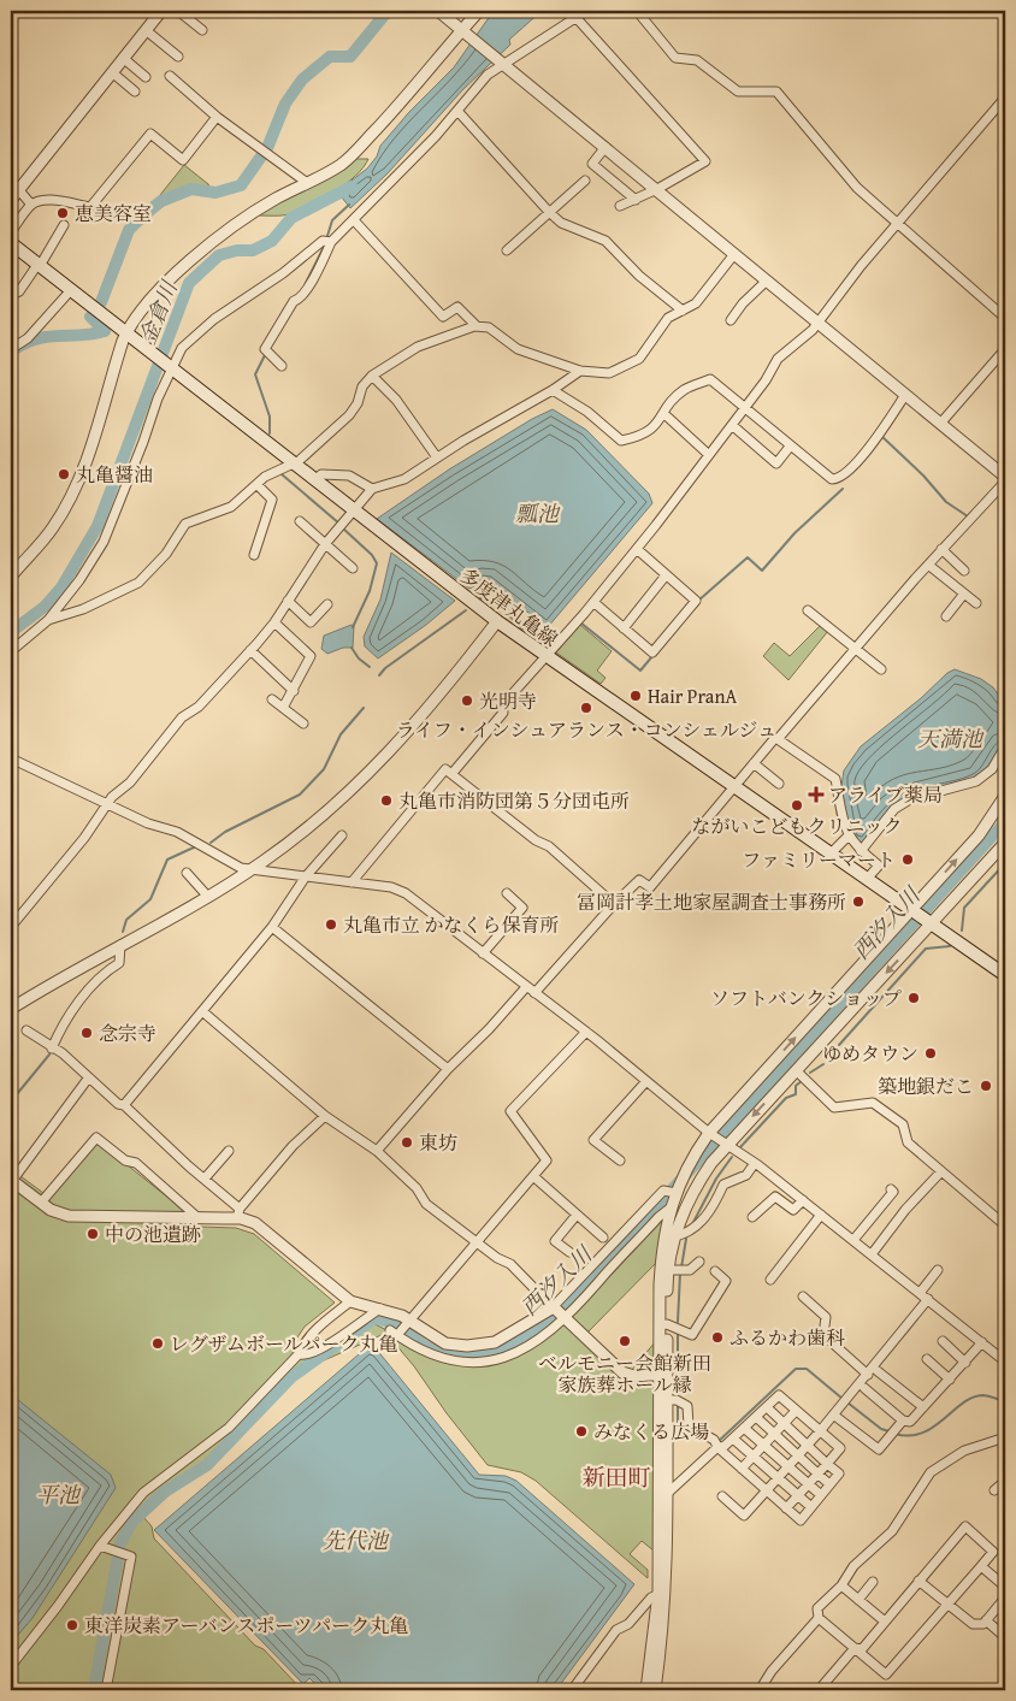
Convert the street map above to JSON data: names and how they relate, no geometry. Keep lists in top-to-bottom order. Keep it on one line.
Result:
{"streets":{"main road":["多度津丸亀線"]},"districts":["新田町"],"water":["金倉川","瓢池","天満池","西汐入川","平池","先代池"],"places":{"other":["恵美容室","丸亀醤油","Hair PranA","光明寺","ライフ・インシュアランス・コンシェルジュ","丸亀市消防団第５分団屯所","ながいこどもクリニック","ファミリーマート","冨岡計孝土地家屋調査士事務所","丸亀市立 かなくら保育所","ソフトバンクショップ","念宗寺","ゆめタウン","築地銀だこ","東坊","中の池遺跡","ふるかわ歯科","ベルモニー会館新田 家族葬ホール縁","レグザムボールパーク丸亀","みなくる広場","東洋炭素アーバンスポーツパーク丸亀"],"health":["アライブ薬局"]}}
